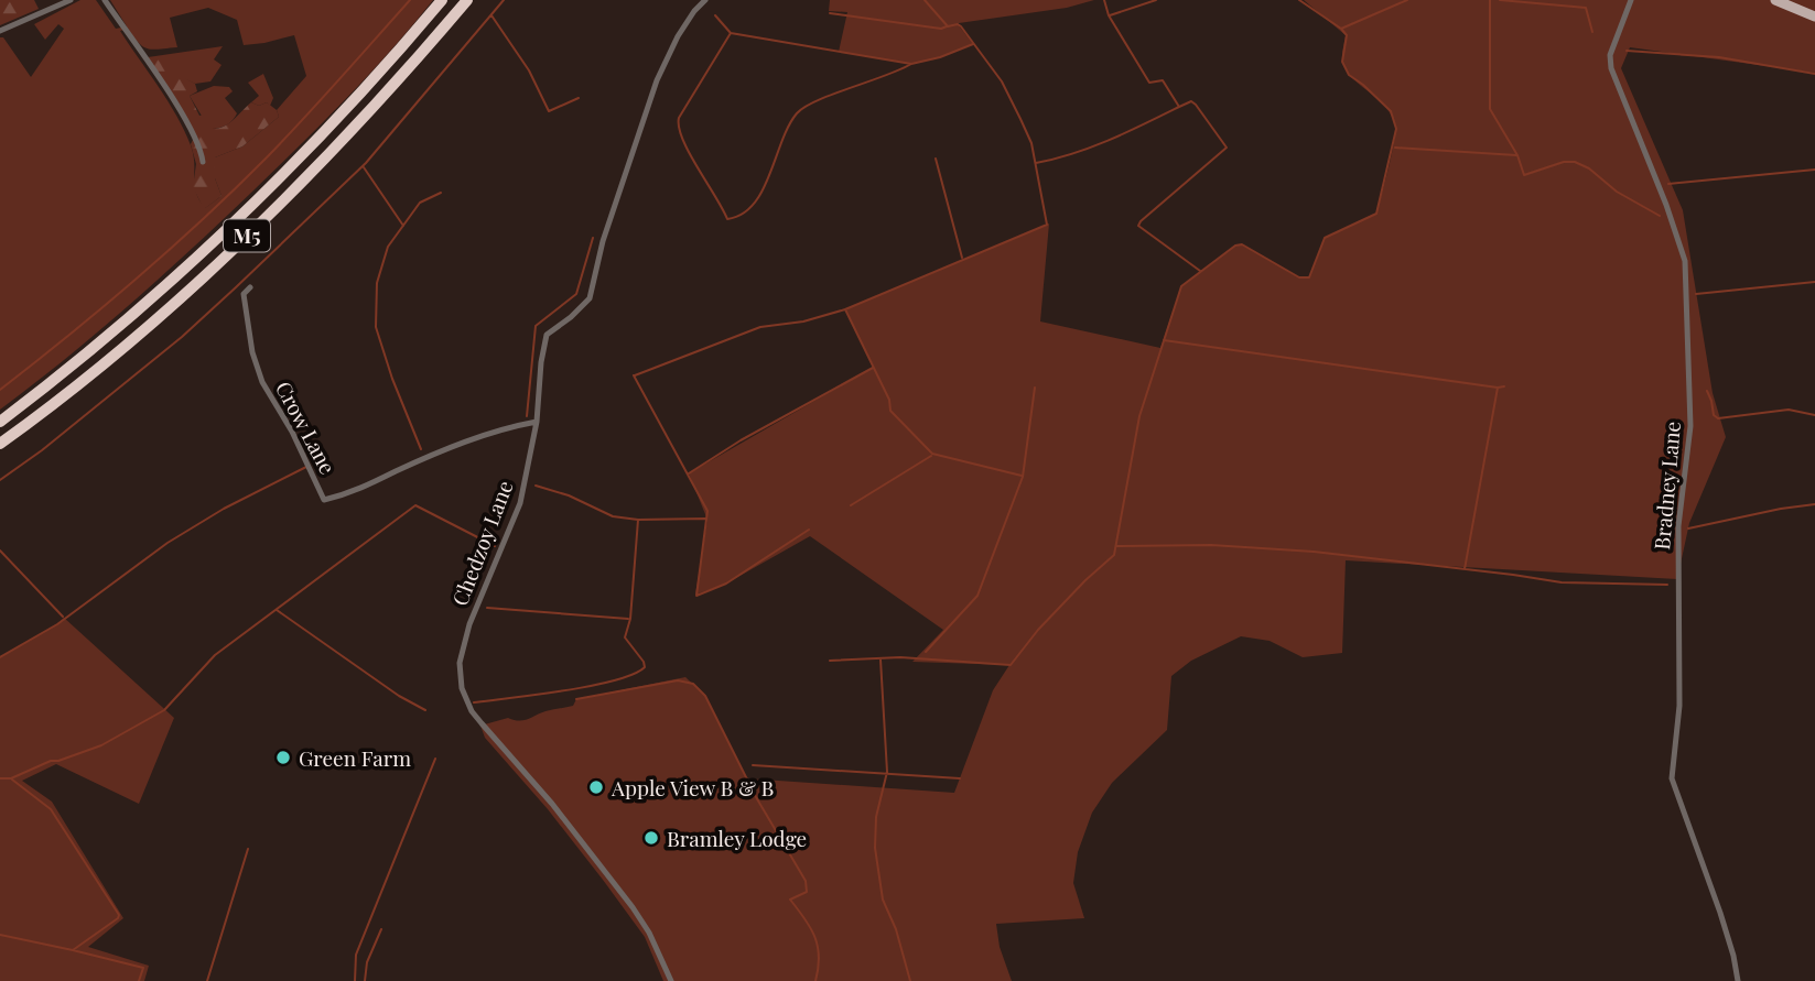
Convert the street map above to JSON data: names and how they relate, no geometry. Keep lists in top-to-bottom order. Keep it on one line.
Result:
{"streets":{"highway":["M5"],"street":["Crow Lane","Bradney Lane","Chedzoy Lane"]},"crossings":[["Crow Lane","Chedzoy Lane"]],"places":["Green Farm","Apple View B & B","Bramley Lodge"]}
